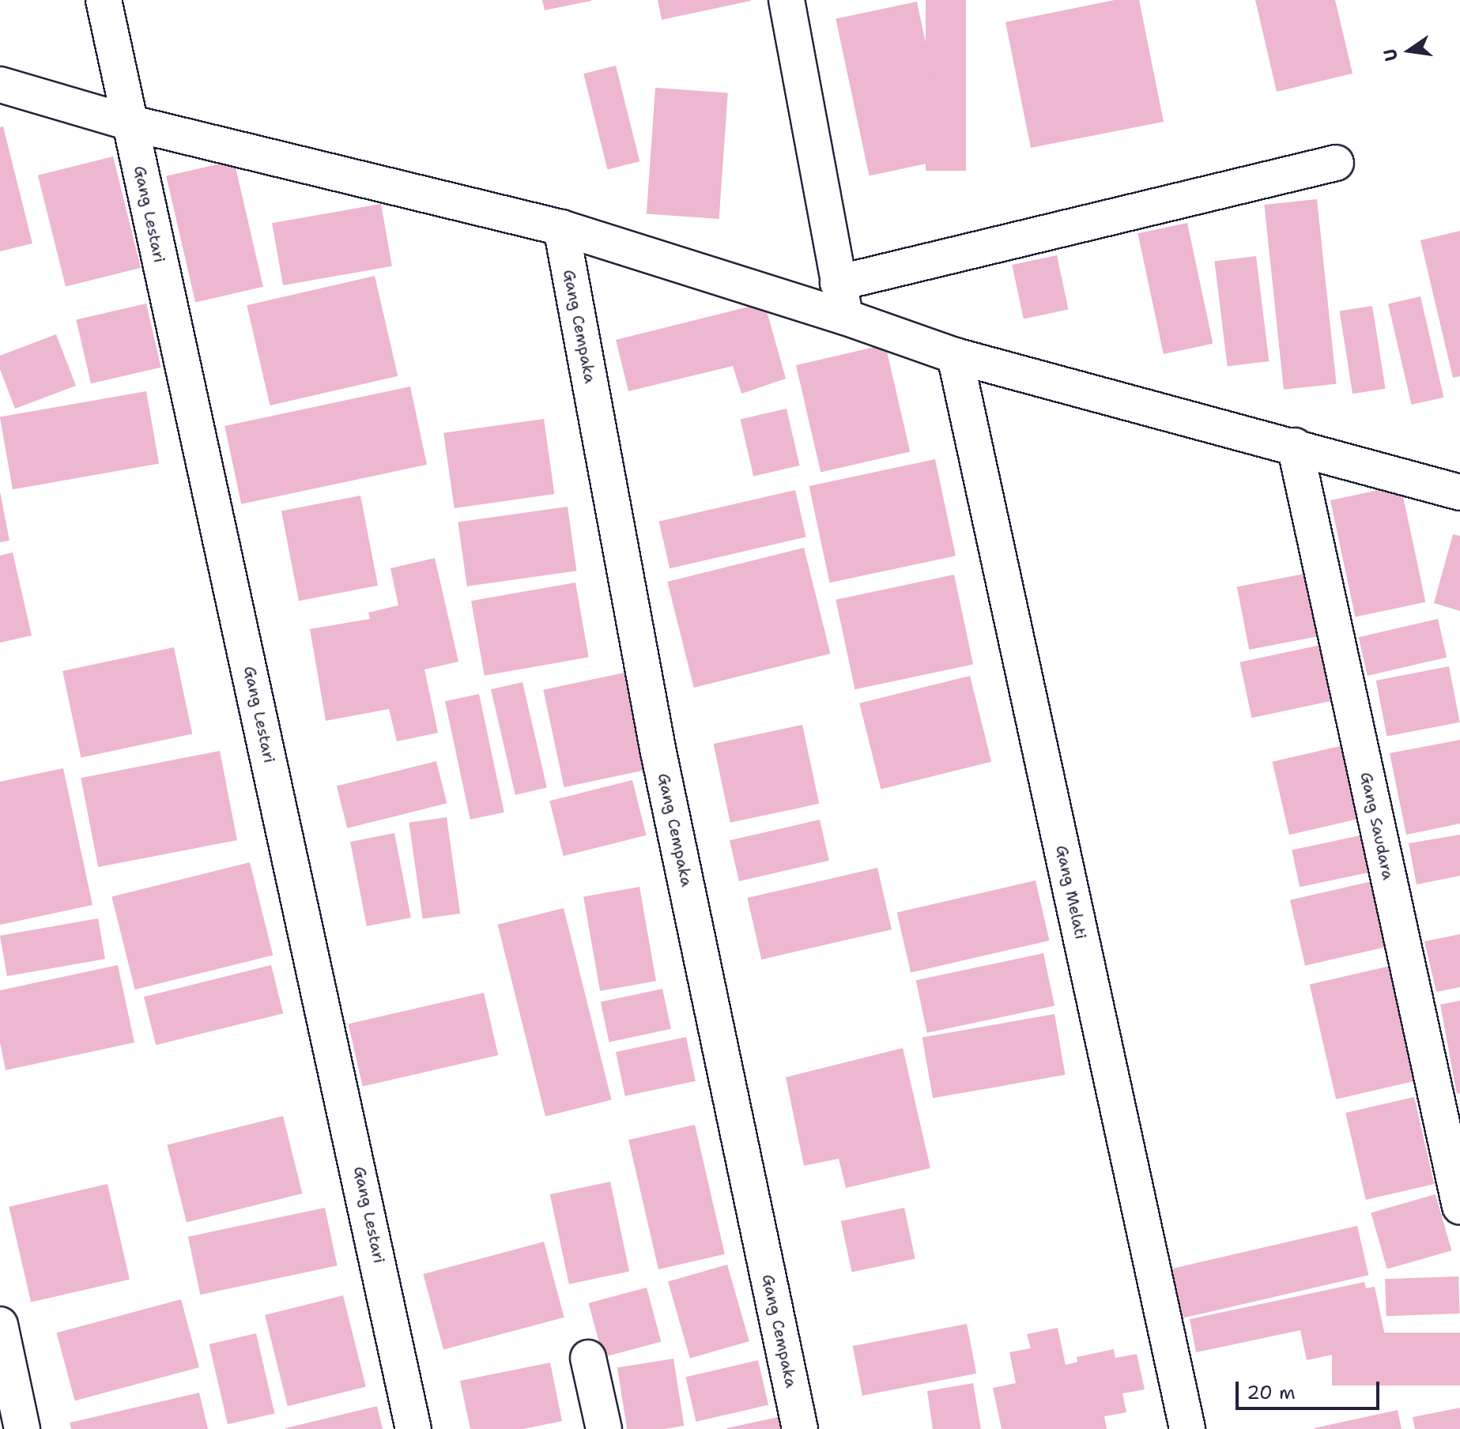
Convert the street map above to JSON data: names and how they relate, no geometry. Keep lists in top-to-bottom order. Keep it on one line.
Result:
{"streets":{"street":["Gang Lestari","Gang Cempaka","Gang Saudara","Gang Melati"]},"scale_bar":"20 m","north":"left"}
